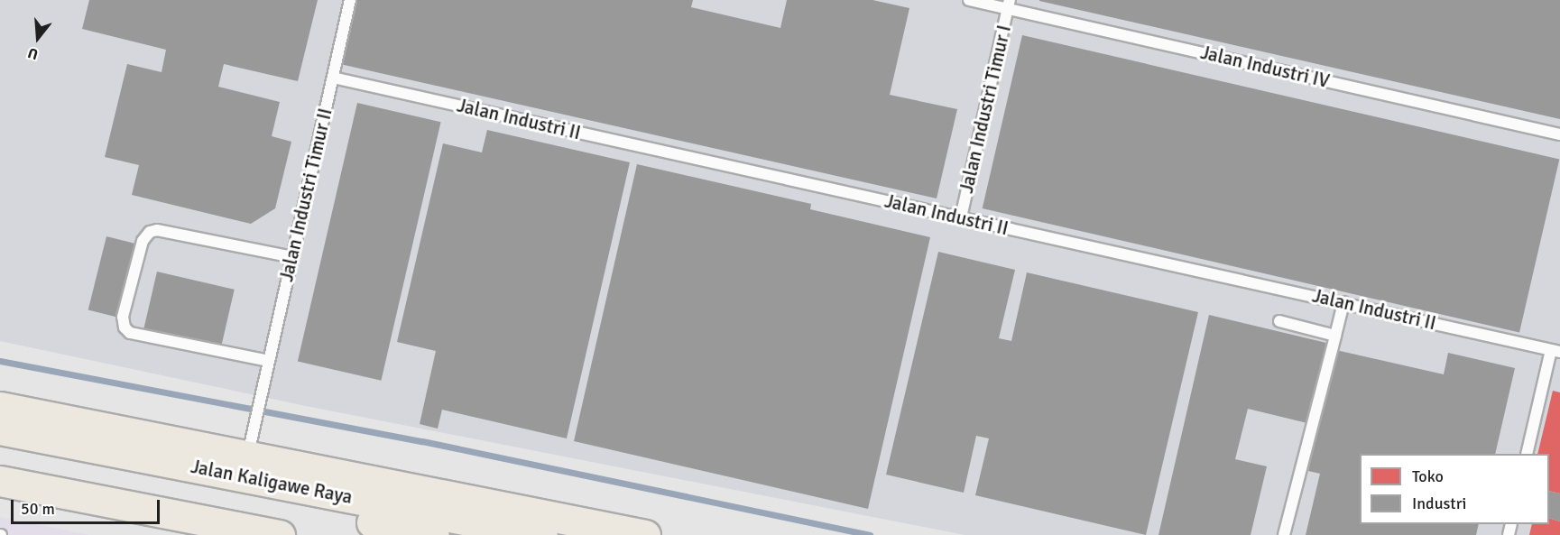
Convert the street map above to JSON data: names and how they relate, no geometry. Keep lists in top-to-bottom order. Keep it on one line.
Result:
{"streets":{"highway":["Jalan Kaligawe Raya"],"lane":["Jalan Industri IV","Jalan Industri Timur I","Jalan Industri II","Jalan Industri Timur II"]},"crossings":[["Jalan Industri IV","Jalan Industri Timur I"],["Jalan Industri Timur I","Jalan Industri II"],["Jalan Industri II","Jalan Industri Timur II"]],"legend":["Toko","Industri"],"scale_bar":"50 m","north":"bottom"}
